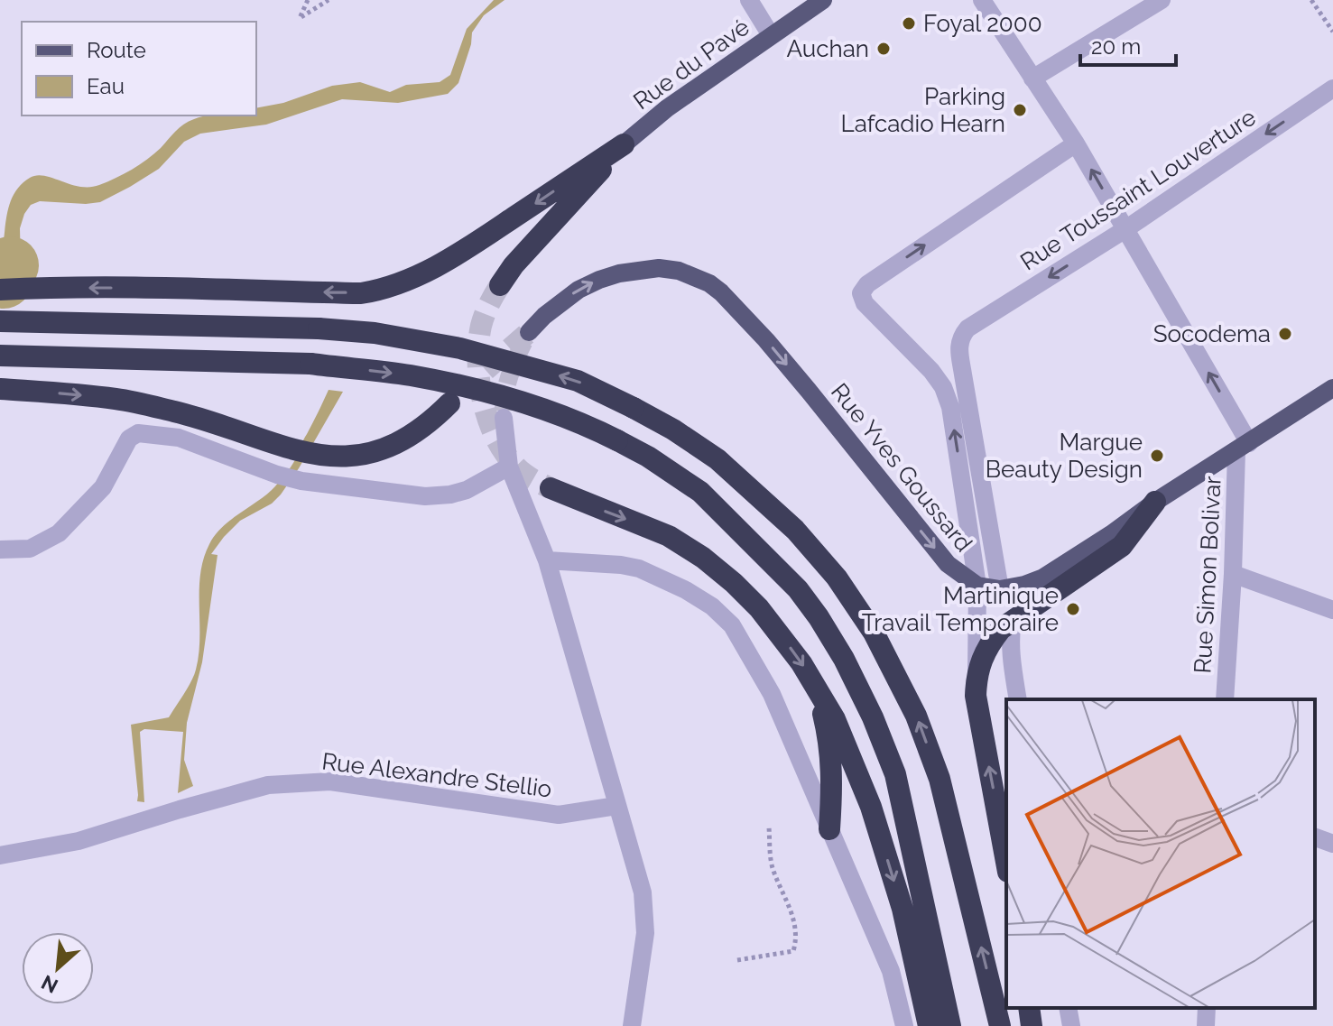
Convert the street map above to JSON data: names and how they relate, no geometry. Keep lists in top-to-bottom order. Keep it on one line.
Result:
{"streets":{"main road":["Rue du Pavé","Rue Yves Goussard"],"street":["Rue Toussaint Louverture","Rue Simon Bolivar","Rue Alexandre Stellio"]},"crossings":[["Rue Toussaint Louverture","Rue Yves Goussard"],["Rue Yves Goussard","Rue Simon Bolivar"]],"one_way":["Rue Toussaint Louverture","Rue Yves Goussard"],"places":["Foyal 2000","Auchan","Parking Lafcadio Hearn","Socodema","Margue Beauty Design","Martinique Travail Temporaire"],"legend":["Route","Eau"],"scale_bar":"20 m","north":"bottom left"}
